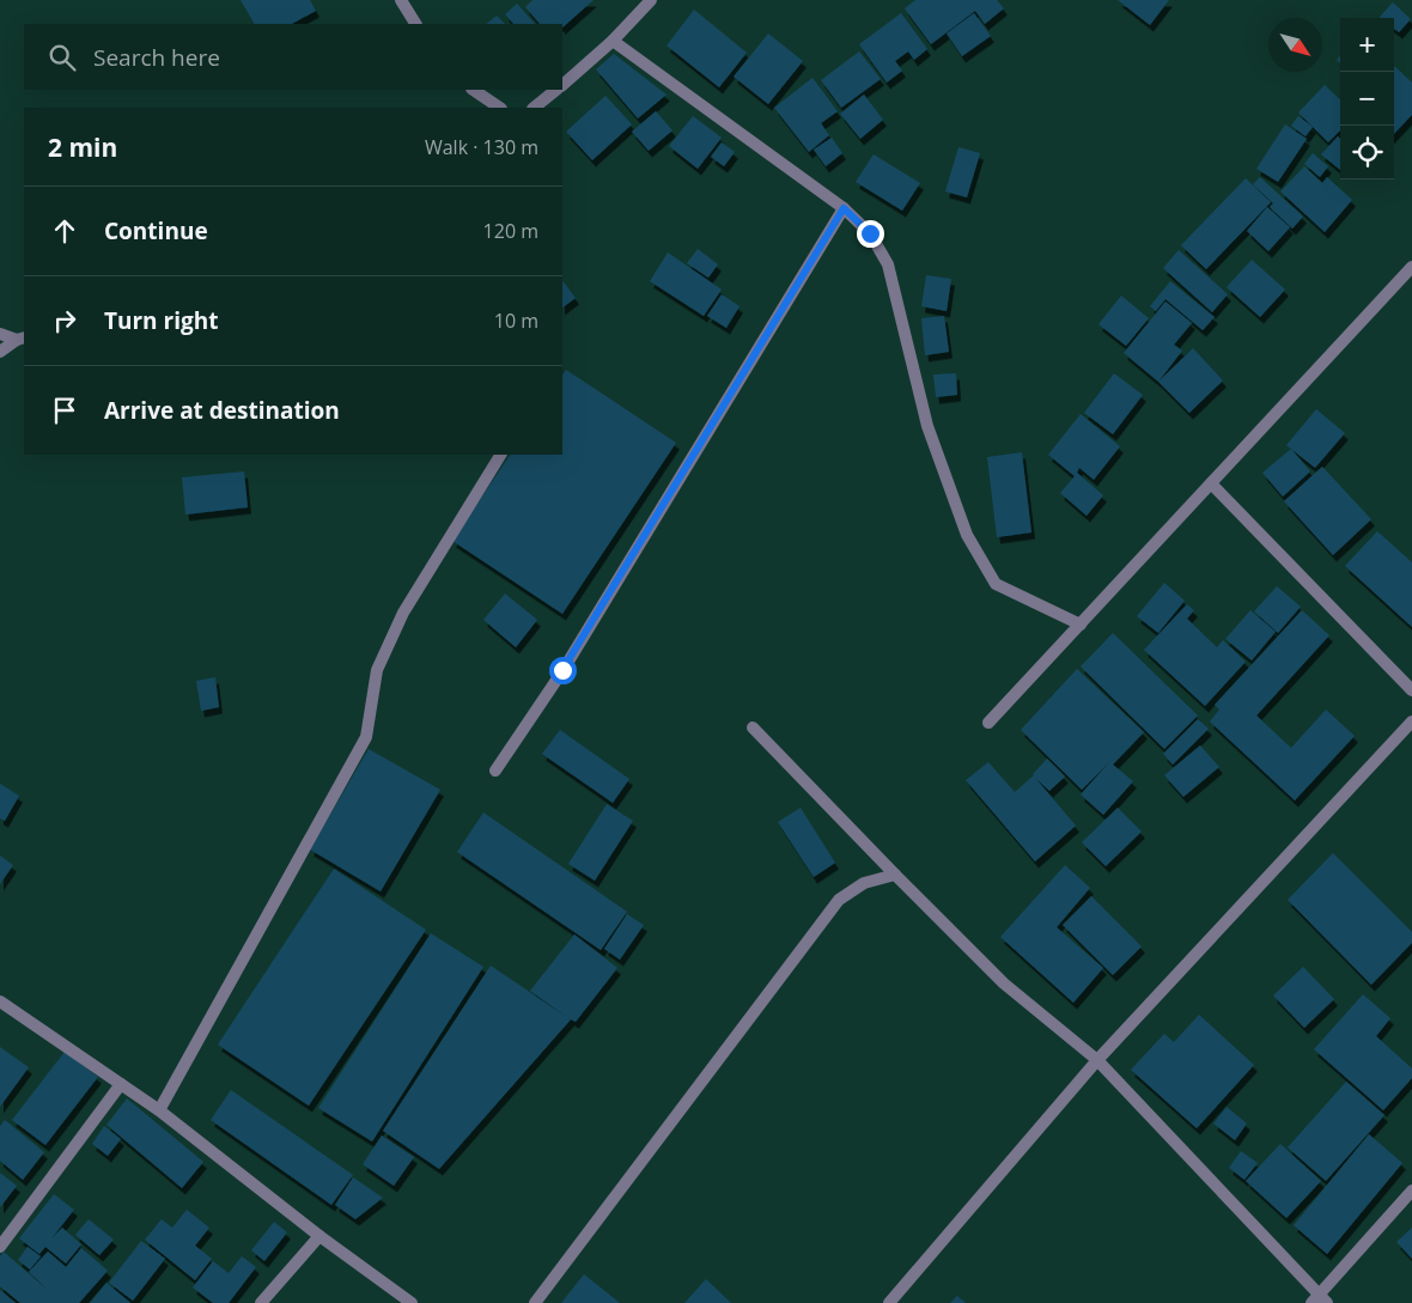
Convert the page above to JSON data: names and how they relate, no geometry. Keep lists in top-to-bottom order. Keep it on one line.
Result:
{"north":"bottom right","page":{"map_buttons":["+","−"],"search":"Search here","heading":["2 min","Walk · 130 m"],"list":[["Continue","120 m"],["Turn right","10 m"],"Arrive at destination"]}}
